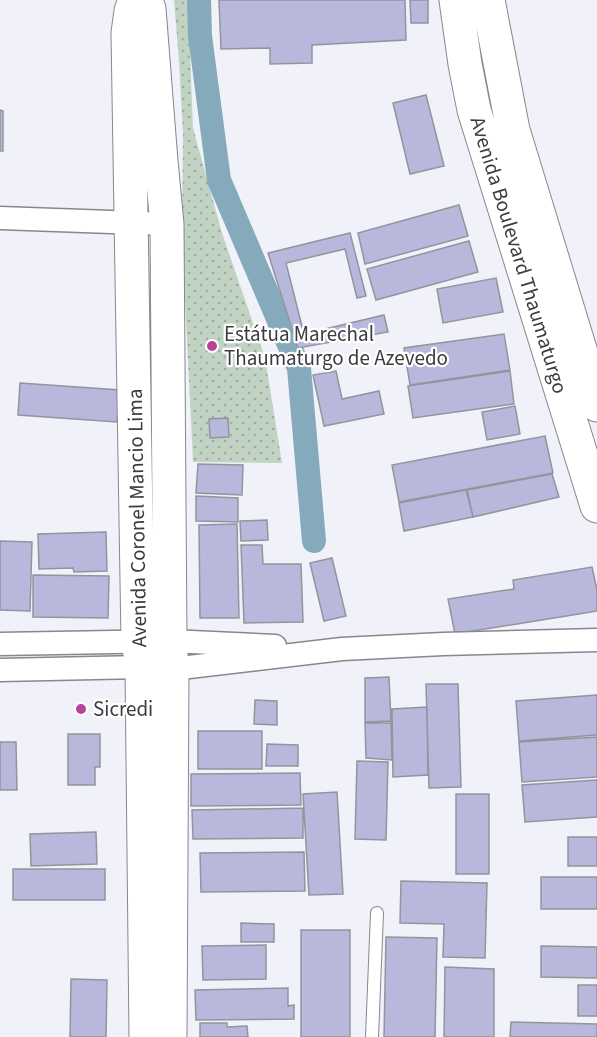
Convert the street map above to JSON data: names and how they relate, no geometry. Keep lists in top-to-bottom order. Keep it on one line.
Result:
{"streets":{"main road":["Avenida Boulevard Thaumaturgo","Avenida Coronel Mancio Lima"]},"places":["Estátua Marechal Thaumaturgo de Azevedo","Sicredi"]}
